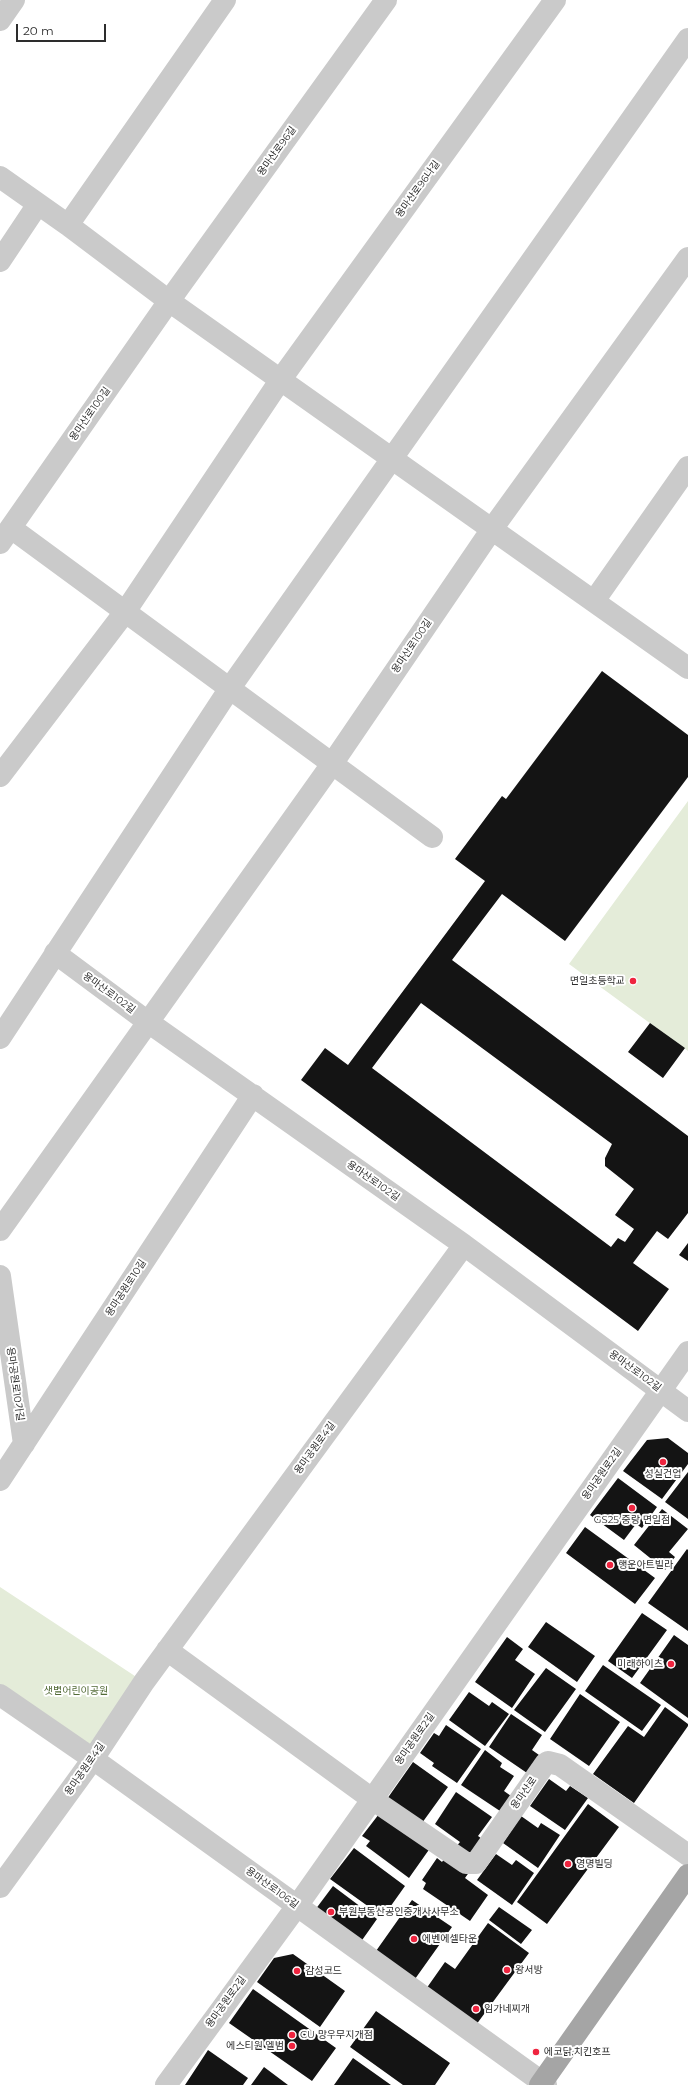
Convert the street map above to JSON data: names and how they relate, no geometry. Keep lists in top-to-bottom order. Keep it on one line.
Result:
{"streets":{"street":["용마산로96길","용마산로96나길","용마산로100길","용마산로102길","용마공원로10길","용마공원로10가길","용마공원로4길","용마공원로2길","용마산로","용마산로106길"]},"crossings":[["용마산로96길","용마산로100길"],["용마산로102길","용마공원로10길"],["용마산로102길","용마공원로4길"],["용마산로102길","용마공원로2길"],["용마공원로10길","용마공원로10가길"],["용마공원로4길","용마산로106길"],["용마공원로2길","용마산로"],["용마공원로2길","용마산로106길"]],"parks":["샛별어린이공원"],"places":["면일초등학교","성실건업","GS25 중랑 면일점","행운아트빌라","미래하이츠","영명빌딩","부원부동산공인중개사사무소","에벤에셀타운","왕서방","감성코드","임가네찌개","CU 망우무지개점","에스티원 엘범","에코닭.치킨호프"],"scale_bar":"20 m"}
